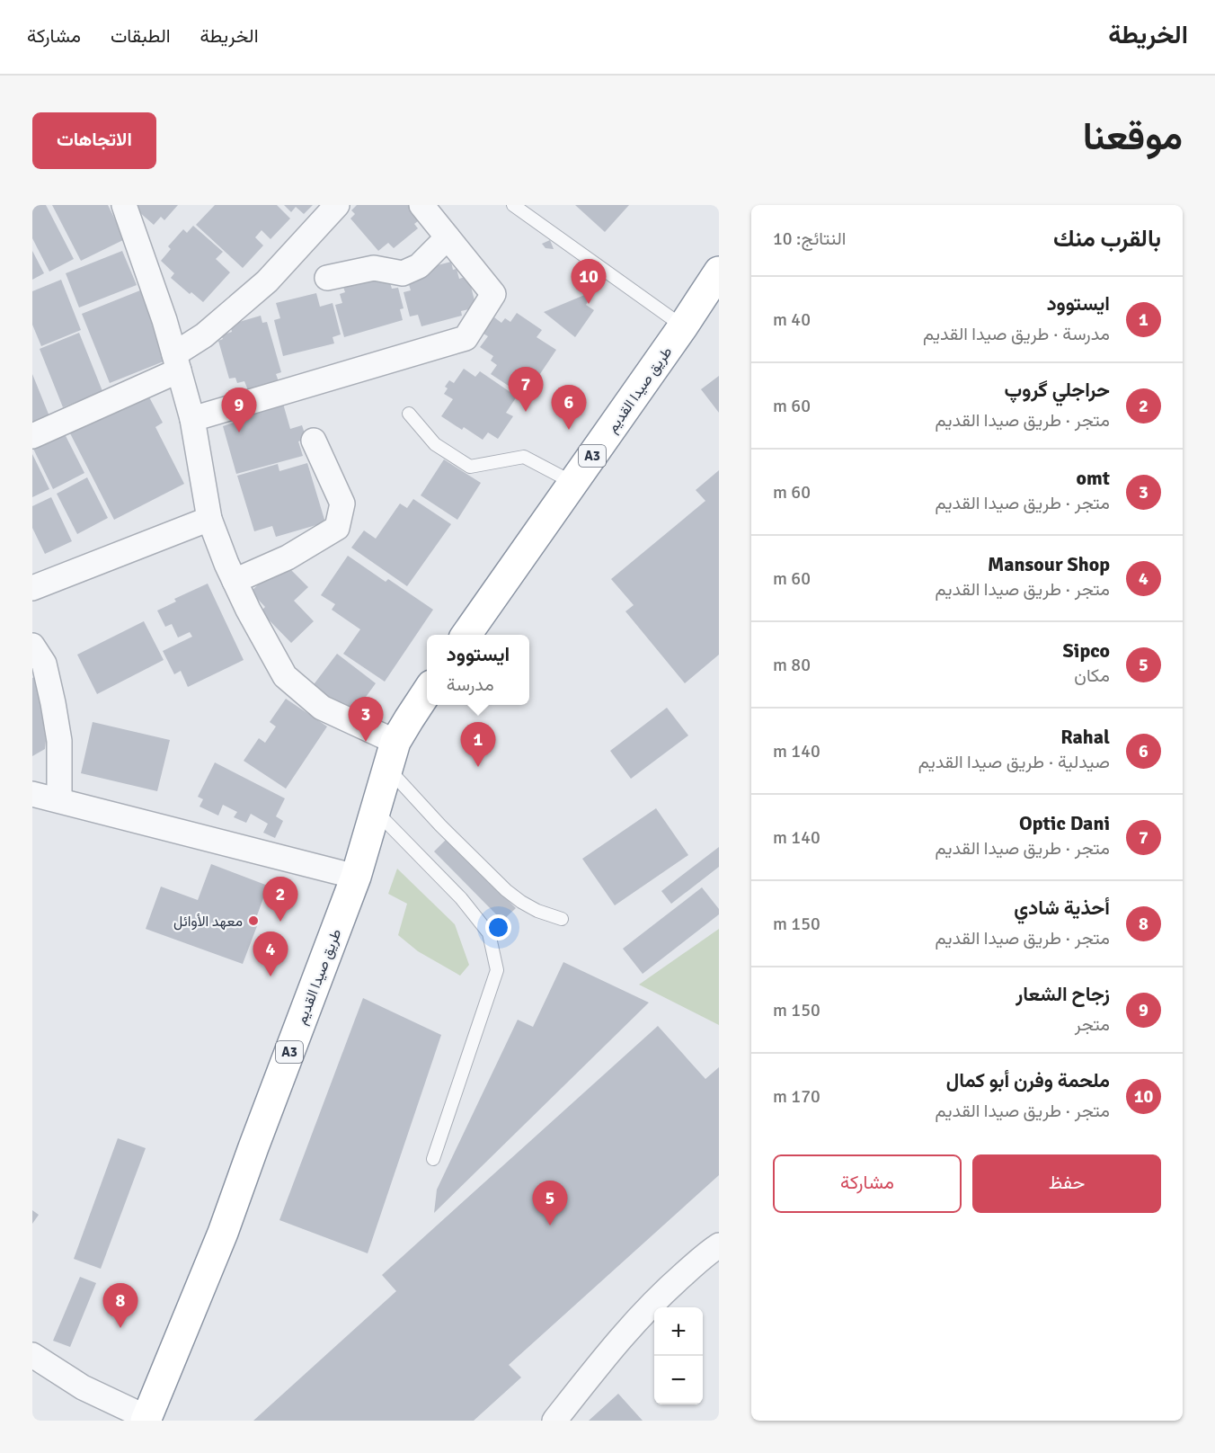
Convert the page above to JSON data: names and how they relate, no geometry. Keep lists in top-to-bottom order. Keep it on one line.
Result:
{"streets":{"highway":["طريق صيدا القديم","A3"]},"places":["معهد الأوائل"],"page":{"header":"الخريطة","nav":["الخريطة","الطبقات","مشاركة"],"title":"موقعنا","buttons":["الاتجاهات",["حفظ","مشاركة"]],"heading":["بالقرب منك","النتائج: 10"],"pins":["10","7","6","9","3","1","2","4","5","8"],"list":[{"mark":"1","name":"ايستوود","note":"مدرسة · طريق صيدا القديم","value":"40 m"},{"mark":"2","name":"حراجلي گروپ","note":"متجر · طريق صيدا القديم","value":"60 m"},{"mark":"3","name":"omt","note":"متجر · طريق صيدا القديم","value":"60 m"},{"mark":"4","name":"Mansour Shop","note":"متجر · طريق صيدا القديم","value":"60 m"},{"mark":"5","name":"Sipco","note":"مكان","value":"80 m"},{"mark":"6","name":"Rahal","note":"صيدلية · طريق صيدا القديم","value":"140 m"},{"mark":"7","name":"Optic Dani","note":"متجر · طريق صيدا القديم","value":"140 m"},{"mark":"8","name":"أحذية شادي","note":"متجر · طريق صيدا القديم","value":"150 m"},{"mark":"9","name":"زجاح الشعار","note":"متجر","value":"150 m"},{"mark":"10","name":"ملحمة وفرن أبو كمال","note":"متجر · طريق صيدا القديم","value":"170 m"}],"popup":["ايستوود","مدرسة"],"map_buttons":["+","−"]}}
